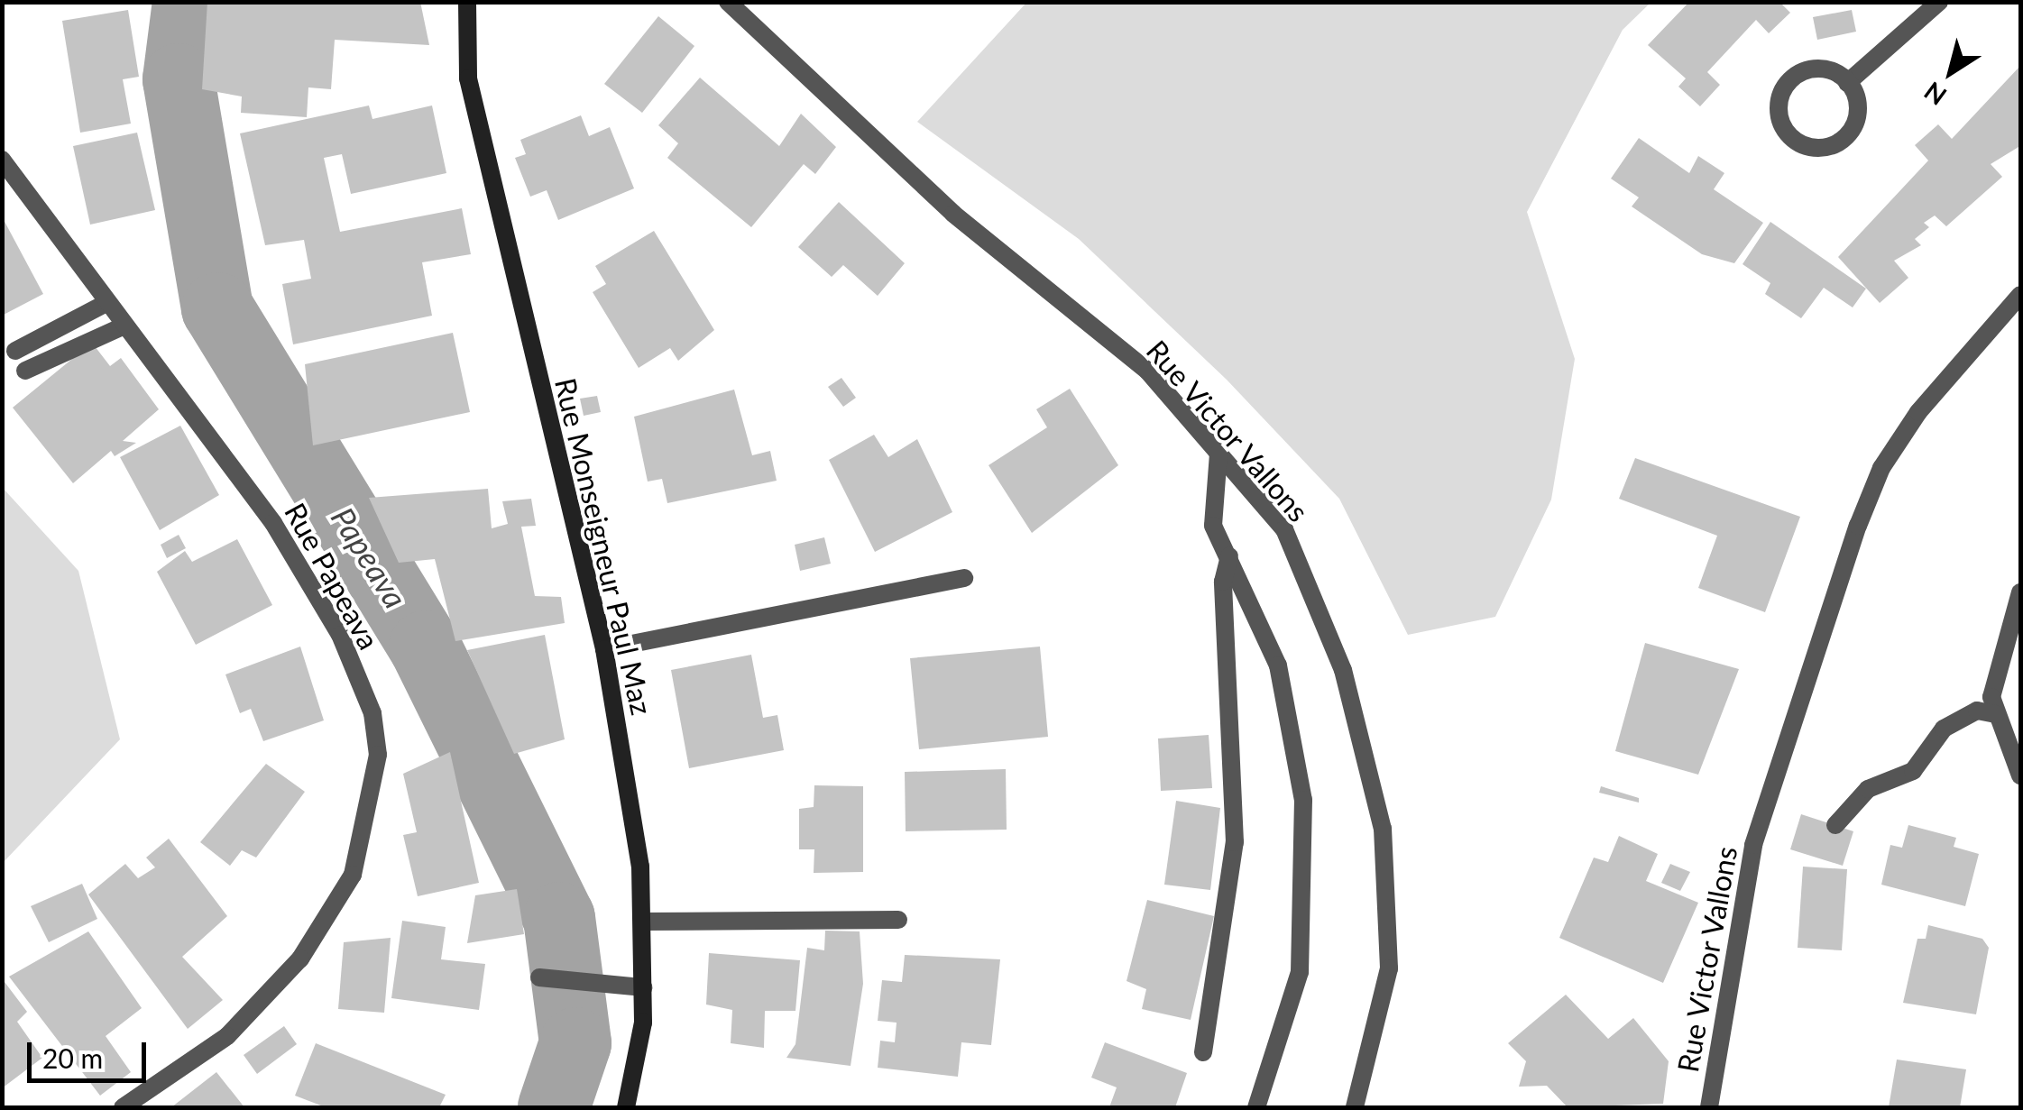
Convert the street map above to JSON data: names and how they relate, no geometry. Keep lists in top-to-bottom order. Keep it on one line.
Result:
{"streets":{"main road":["Rue Monseigneur Paul Maz"],"street":["Rue Victor Vallons","Rue Papeava"]},"water":["Papeava"],"scale_bar":"20 m","north":"bottom left"}
